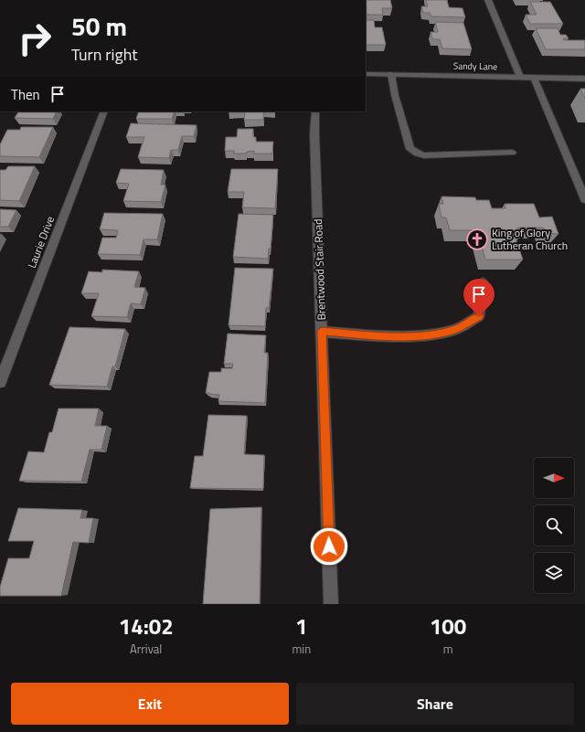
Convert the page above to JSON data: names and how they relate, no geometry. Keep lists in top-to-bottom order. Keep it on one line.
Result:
{"streets":{"street":["Sandy Lane","Laurie Drive","Brentwood Stair Road"]},"places":{"church":["King of Glory Lutheran Church"]},"north":"right","page":{"turn":["50 m","Turn right"],"then":"Then","eta":["14:02","Arrival","1","min","100","m"],"buttons":["Exit","Share"]}}
